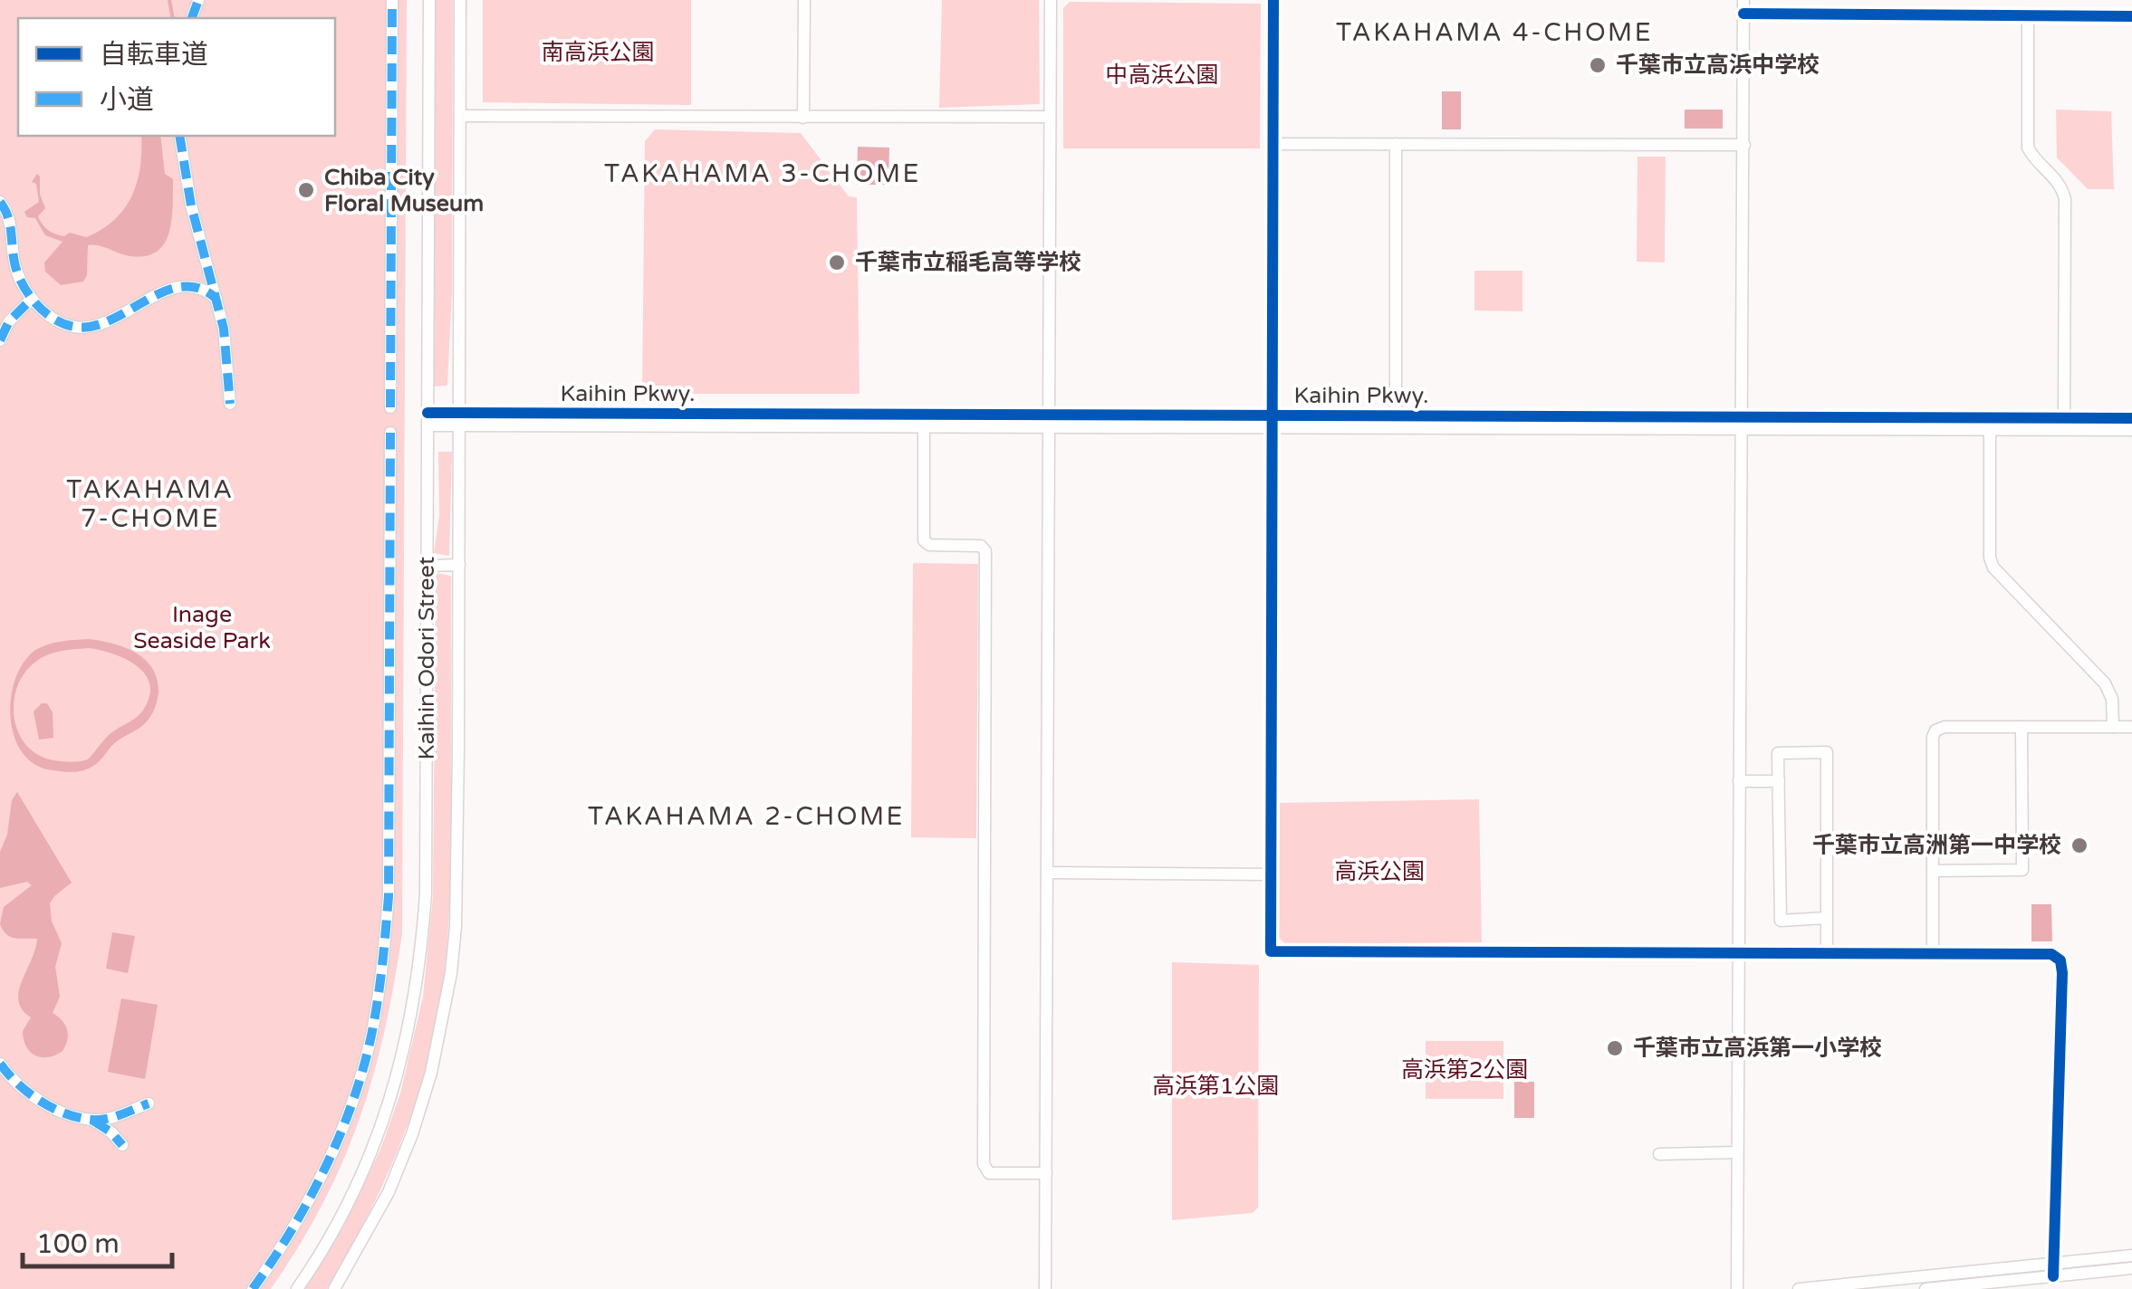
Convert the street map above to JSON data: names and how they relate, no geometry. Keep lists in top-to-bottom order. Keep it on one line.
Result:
{"streets":{"street":["Kaihin Pkwy.","Kaihin Odori Street"]},"crossings":[["Kaihin Pkwy.","Kaihin Odori Street"]],"districts":["TAKAHAMA 4-CHOME","TAKAHAMA 3-CHOME","TAKAHAMA 7-CHOME","TAKAHAMA 2-CHOME"],"parks":["南高浜公園","中高浜公園","Inage Seaside Park","高浜公園","高浜第2公園","高浜第1公園"],"places":["千葉市立高浜中学校","Chiba City Floral Museum","千葉市立稲毛高等学校","千葉市立高洲第一中学校","千葉市立高浜第一小学校"],"legend":["自転車道","小道"],"scale_bar":"100 m"}
